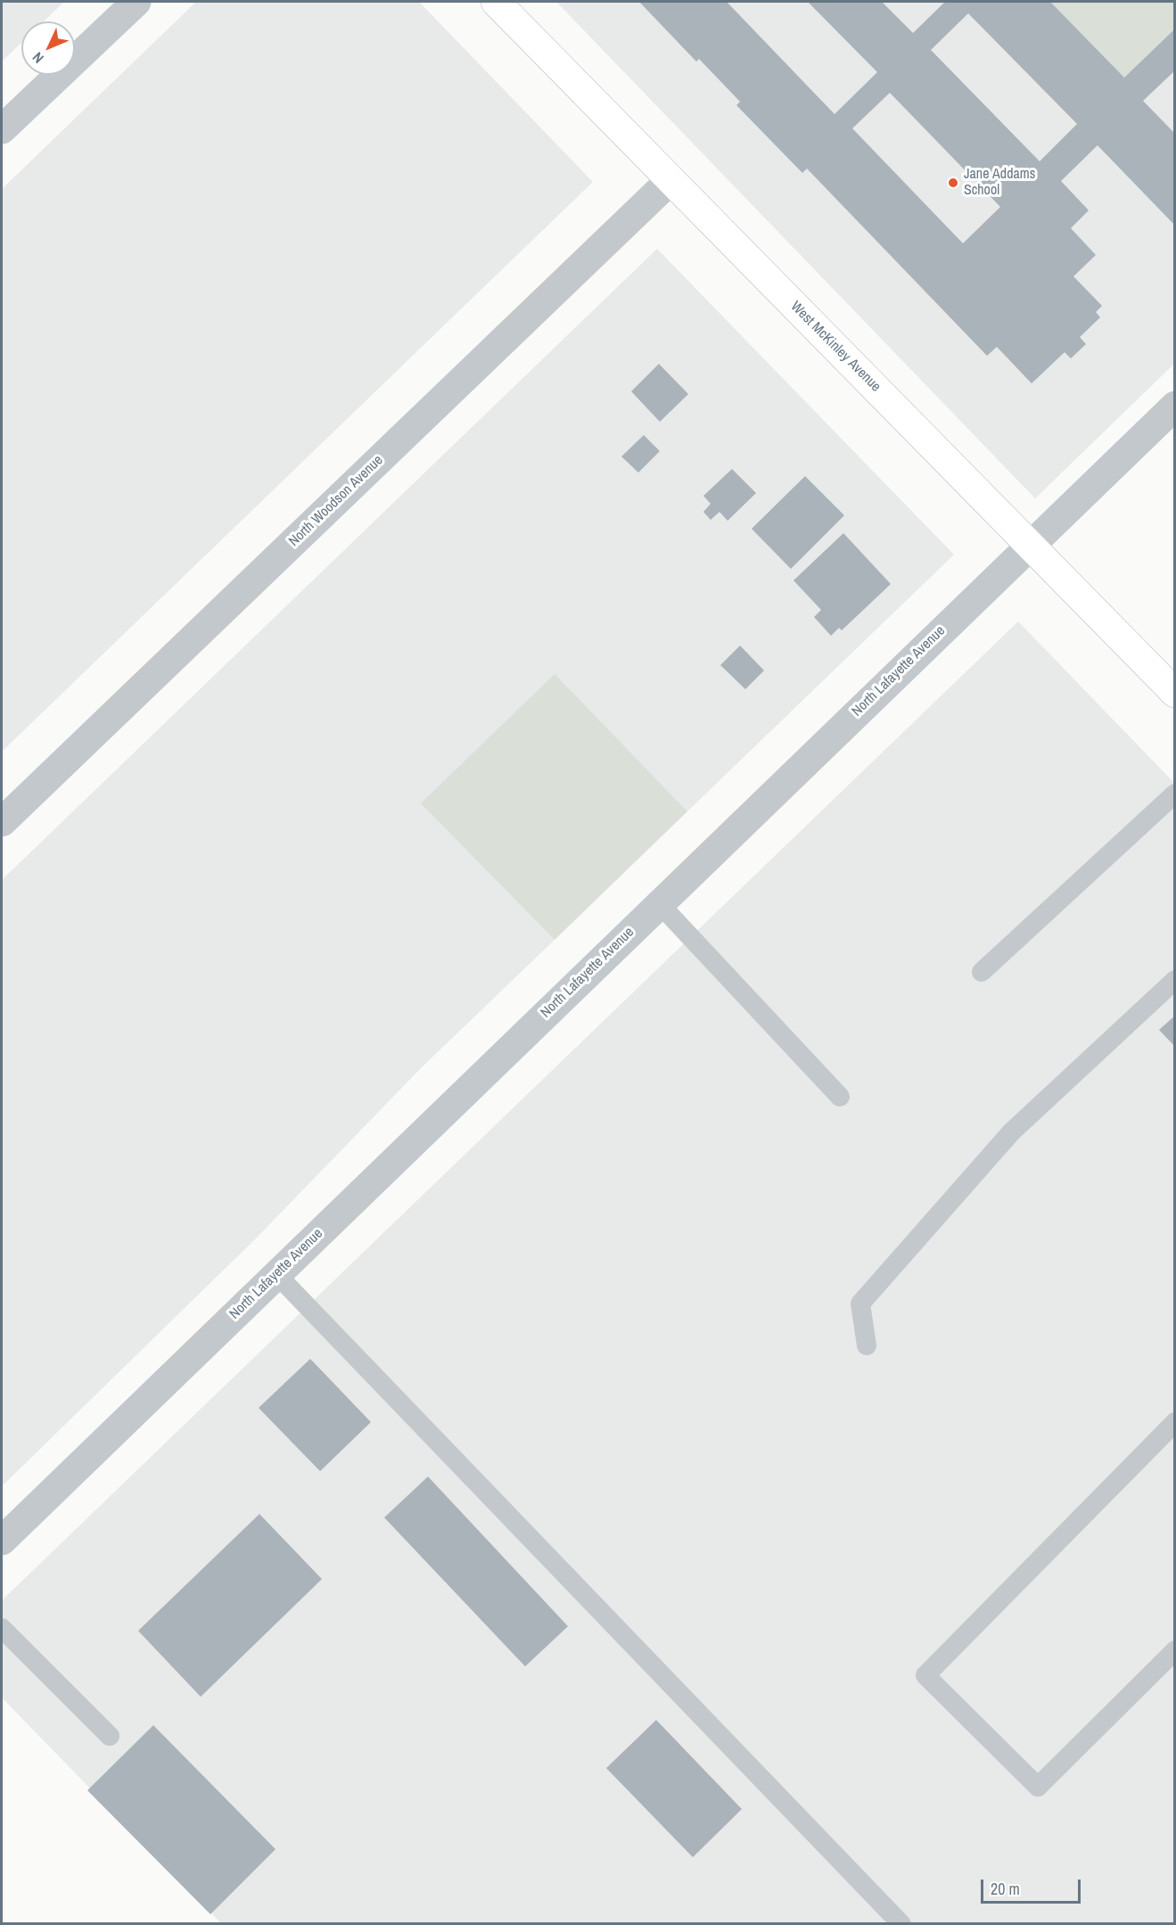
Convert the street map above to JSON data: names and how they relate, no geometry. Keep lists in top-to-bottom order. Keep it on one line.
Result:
{"streets":{"main road":["West McKinley Avenue"],"street":["North Woodson Avenue","North Lafayette Avenue"]},"crossings":[["West McKinley Avenue","North Woodson Avenue"],["West McKinley Avenue","North Lafayette Avenue"]],"places":["Jane Addams School"],"scale_bar":"20 m","north":"bottom left"}
